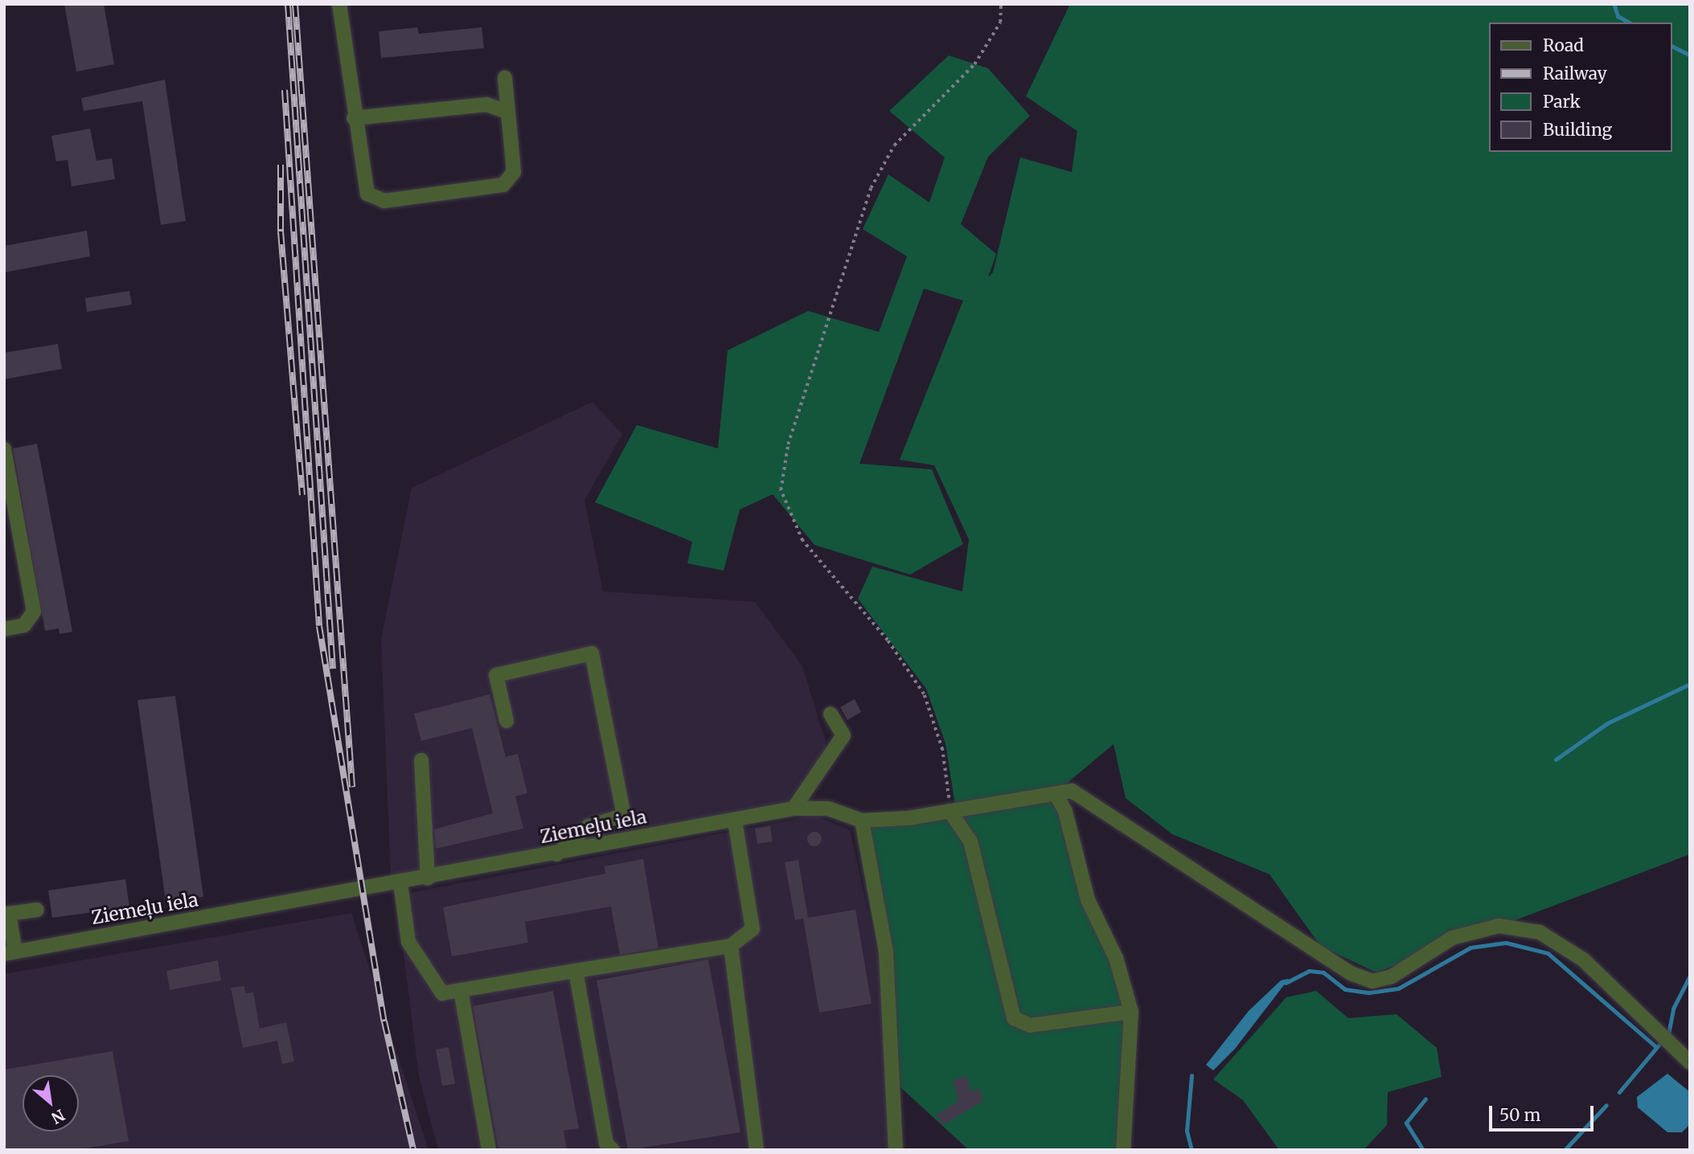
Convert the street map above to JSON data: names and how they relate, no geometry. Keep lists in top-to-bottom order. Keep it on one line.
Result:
{"streets":{"street":["Ziemeļu iela"]},"legend":["Road","Railway","Park","Building"],"scale_bar":"50 m","north":"bottom right"}
